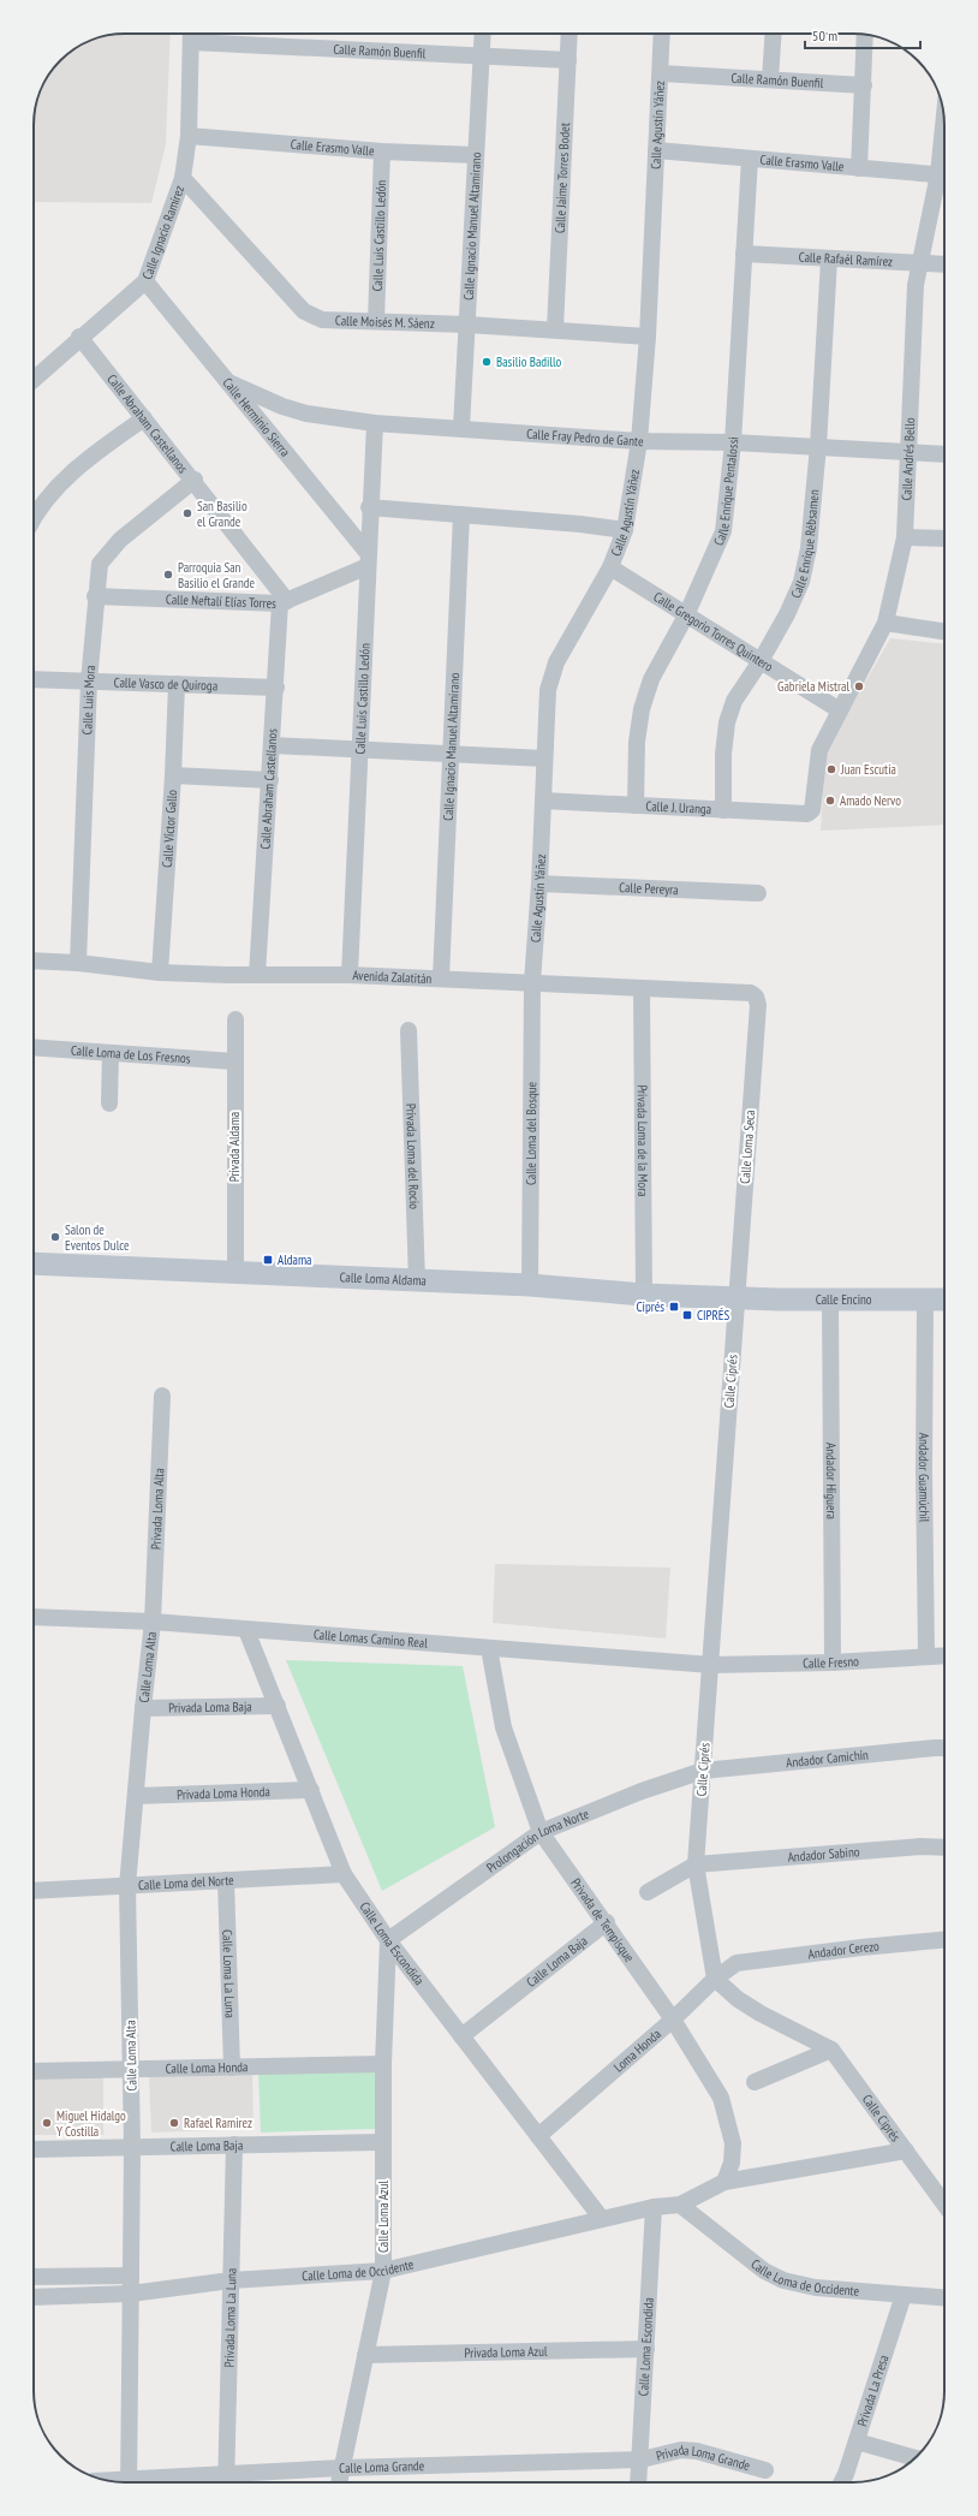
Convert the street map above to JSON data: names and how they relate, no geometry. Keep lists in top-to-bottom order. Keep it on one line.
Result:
{"streets":{"street":["Calle Ramón Buenfil","Calle Agustín Yáñez","Calle Erasmo Valle","Calle Jaime Torres Bodet","Calle Ignacio Manuel Altamirano","Calle Ignacio Ramírez","Calle Luis Castillo Ledón","Calle Rafaél Ramírez","Calle Moisés M. Sáenz","Calle Herminio Sierra","Calle Abraham Castellanos","Calle Fray Pedro de Gante","Calle Andrés Bello","Calle Enrique Pentalossi","Calle Enrique Rébsamen","Calle Neftalí Elías Torres","Calle Gregorio Torres Quintero","Calle Vasco de Quiroga","Calle Luis Mora","Calle J. Uranga","Calle Víctor Gallo","Calle Pereyra","Avenida Zalatitán","Calle Loma de Los Fresnos","Calle Loma del Bosque","Privada Loma de la Mora","Privada Aldama","Calle Loma Seca","Privada Loma del Rocio","Calle Loma Aldama","Calle Encino","Calle Ciprés","Andador Guamúchil","Andador Higuera","Privada Loma Alta","Calle Lomas Camino Real","Calle Fresno","Calle Loma Alta","Privada Loma Baja","Andador Camichín","Privada Loma Honda","Prolongación Loma Norte","Andador Sabino","Calle Loma del Norte","Privada de Tempisque","Calle Loma Escondida","Andador Cerezo","Calle Loma Baja","Calle Loma La Luna","Loma Honda","Calle Loma Honda","Calle Loma Azul","Calle Loma de Occidente","Privada Loma La Luna","Privada Loma Azul","Privada La Presa","Privada Loma Grande","Calle Loma Grande"]},"crossings":[["Calle Ramón Buenfil","Calle Agustín Yáñez"],["Calle Ramón Buenfil","Calle Jaime Torres Bodet"],["Calle Ramón Buenfil","Calle Ignacio Manuel Altamirano"],["Calle Ramón Buenfil","Calle Ignacio Ramírez"],["Calle Agustín Yáñez","Calle Erasmo Valle"],["Calle Agustín Yáñez","Calle Moisés M. Sáenz"],["Calle Agustín Yáñez","Calle Fray Pedro de Gante"],["Calle Agustín Yáñez","Calle Gregorio Torres Quintero"],["Calle Agustín Yáñez","Calle J. Uranga"],["Calle Agustín Yáñez","Calle Pereyra"],["Calle Agustín Yáñez","Avenida Zalatitán"],["Calle Agustín Yáñez","Calle Loma del Bosque"],["Calle Erasmo Valle","Calle Ignacio Manuel Altamirano"],["Calle Erasmo Valle","Calle Ignacio Ramírez"],["Calle Erasmo Valle","Calle Luis Castillo Ledón"],["Calle Erasmo Valle","Calle Andrés Bello"],["Calle Erasmo Valle","Calle Enrique Pentalossi"],["Calle Jaime Torres Bodet","Calle Moisés M. Sáenz"],["Calle Ignacio Manuel Altamirano","Calle Moisés M. Sáenz"],["Calle Ignacio Manuel Altamirano","Calle Fray Pedro de Gante"],["Calle Ignacio Manuel Altamirano","Avenida Zalatitán"],["Calle Ignacio Ramírez","Calle Moisés M. Sáenz"],["Calle Ignacio Ramírez","Calle Herminio Sierra"],["Calle Ignacio Ramírez","Calle Abraham Castellanos"],["Calle Luis Castillo Ledón","Calle Moisés M. Sáenz"],["Calle Luis Castillo Ledón","Calle Herminio Sierra"],["Calle Luis Castillo Ledón","Calle Fray Pedro de Gante"],["Calle Luis Castillo Ledón","Calle Neftalí Elías Torres"],["Calle Luis Castillo Ledón","Avenida Zalatitán"],["Calle Rafaél Ramírez","Calle Andrés Bello"],["Calle Rafaél Ramírez","Calle Enrique Pentalossi"],["Calle Rafaél Ramírez","Calle Enrique Rébsamen"],["Calle Herminio Sierra","Calle Fray Pedro de Gante"],["Calle Herminio Sierra","Calle Neftalí Elías Torres"],["Calle Abraham Castellanos","Calle Neftalí Elías Torres"],["Calle Abraham Castellanos","Calle Vasco de Quiroga"],["Calle Abraham Castellanos","Calle Luis Mora"],["Calle Abraham Castellanos","Avenida Zalatitán"],["Calle Fray Pedro de Gante","Calle Andrés Bello"],["Calle Fray Pedro de Gante","Calle Enrique Pentalossi"],["Calle Fray Pedro de Gante","Calle Enrique Rébsamen"],["Calle Andrés Bello","Calle Gregorio Torres Quintero"],["Calle Andrés Bello","Calle J. Uranga"],["Calle Enrique Pentalossi","Calle Gregorio Torres Quintero"],["Calle Enrique Pentalossi","Calle J. Uranga"],["Calle Enrique Rébsamen","Calle Gregorio Torres Quintero"],["Calle Enrique Rébsamen","Calle J. Uranga"],["Calle Neftalí Elías Torres","Calle Luis Mora"],["Calle Vasco de Quiroga","Calle Luis Mora"],["Calle Vasco de Quiroga","Calle Víctor Gallo"],["Calle Luis Mora","Avenida Zalatitán"],["Calle Víctor Gallo","Avenida Zalatitán"],["Avenida Zalatitán","Calle Loma del Bosque"],["Avenida Zalatitán","Privada Loma de la Mora"],["Avenida Zalatitán","Calle Loma Seca"],["Calle Loma de Los Fresnos","Privada Aldama"],["Calle Loma del Bosque","Calle Loma Aldama"],["Privada Loma de la Mora","Calle Loma Aldama"],["Privada Aldama","Calle Loma Aldama"],["Calle Loma Seca","Calle Loma Aldama"],["Calle Loma Seca","Calle Encino"],["Calle Loma Seca","Calle Ciprés"],["Privada Loma del Rocio","Calle Loma Aldama"],["Calle Loma Aldama","Calle Encino"],["Calle Loma Aldama","Calle Ciprés"],["Calle Encino","Calle Ciprés"],["Calle Encino","Andador Guamúchil"],["Calle Encino","Andador Higuera"],["Calle Ciprés","Calle Lomas Camino Real"],["Calle Ciprés","Calle Fresno"],["Calle Ciprés","Andador Camichín"],["Calle Ciprés","Prolongación Loma Norte"],["Calle Ciprés","Andador Sabino"],["Calle Ciprés","Loma Honda"],["Calle Ciprés","Calle Loma de Occidente"],["Andador Guamúchil","Calle Fresno"],["Andador Higuera","Calle Fresno"],["Privada Loma Alta","Calle Lomas Camino Real"],["Privada Loma Alta","Calle Loma Alta"],["Calle Lomas Camino Real","Calle Fresno"],["Calle Lomas Camino Real","Calle Loma Alta"],["Calle Lomas Camino Real","Privada de Tempisque"],["Calle Lomas Camino Real","Calle Loma Escondida"],["Calle Loma Alta","Privada Loma Baja"],["Calle Loma Alta","Privada Loma Honda"],["Calle Loma Alta","Calle Loma del Norte"],["Calle Loma Alta","Calle Loma Baja"],["Calle Loma Alta","Calle Loma Honda"],["Calle Loma Alta","Calle Loma de Occidente"],["Privada Loma Baja","Calle Loma Escondida"],["Andador Camichín","Prolongación Loma Norte"],["Privada Loma Honda","Calle Loma Escondida"],["Prolongación Loma Norte","Privada de Tempisque"],["Prolongación Loma Norte","Calle Loma Escondida"],["Prolongación Loma Norte","Calle Loma Azul"],["Calle Loma del Norte","Calle Loma Escondida"],["Calle Loma del Norte","Calle Loma La Luna"],["Privada de Tempisque","Calle Loma Baja"],["Privada de Tempisque","Loma Honda"],["Privada de Tempisque","Calle Loma de Occidente"],["Calle Loma Escondida","Calle Loma Baja"],["Calle Loma Escondida","Loma Honda"],["Calle Loma Escondida","Calle Loma Azul"],["Calle Loma Escondida","Calle Loma de Occidente"],["Calle Loma Escondida","Privada Loma Azul"],["Calle Loma Escondida","Privada Loma Grande"],["Calle Loma Escondida","Calle Loma Grande"],["Andador Cerezo","Loma Honda"],["Calle Loma Baja","Calle Loma Azul"],["Calle Loma Baja","Privada Loma La Luna"],["Calle Loma La Luna","Calle Loma Honda"],["Calle Loma Honda","Calle Loma Azul"],["Calle Loma Azul","Calle Loma de Occidente"],["Calle Loma Azul","Privada Loma Azul"],["Calle Loma Azul","Calle Loma Grande"],["Calle Loma de Occidente","Privada Loma La Luna"],["Calle Loma de Occidente","Privada La Presa"],["Privada Loma La Luna","Calle Loma Grande"],["Privada Loma Grande","Calle Loma Grande"]],"places":{"other":["Basilio Badillo","San Basilio el Grande","Parroquia San Basilio el Grande","Gabriela Mistral","Juan Escutia","Amado Nervo","Salon de Eventos Dulce","Miguel Hidalgo Y Costilla","Rafael Ramirez"],"transit":["Aldama","Ciprés","CIPRÉS"]},"scale_bar":"50 m"}
